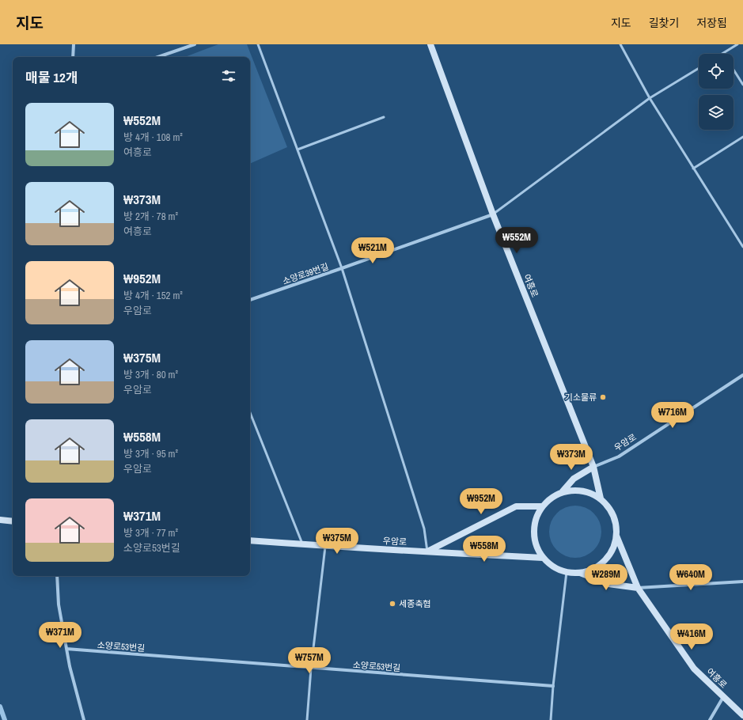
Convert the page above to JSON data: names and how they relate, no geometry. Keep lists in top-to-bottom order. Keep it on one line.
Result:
{"streets":{"street":["소양로39번길","여흥로","우암로","소양로53번길"]},"crossings":[["소양로39번길","여흥로"],["여흥로","우암로"]],"places":["기소물류","세종축협"],"page":{"header":"지도","nav":["지도","길찾기","저장됨"],"heading":"매물 12개","list":[{"name":"₩552M","note":"방 4개 · 108 m² · 여흥로"},{"name":"₩373M","note":"방 2개 · 78 m² · 여흥로"},{"name":"₩952M","note":"방 4개 · 152 m² · 우암로"},{"name":"₩375M","note":"방 3개 · 80 m² · 우암로"},{"name":"₩558M","note":"방 3개 · 95 m² · 우암로"},{"name":"₩371M","note":"방 3개 · 77 m² · 소양로53번길"}],"price":["₩552M","₩521M","₩716M","₩373M","₩952M","₩375M","₩558M","₩289M","₩640M","₩371M","₩416M","₩757M"]}}
